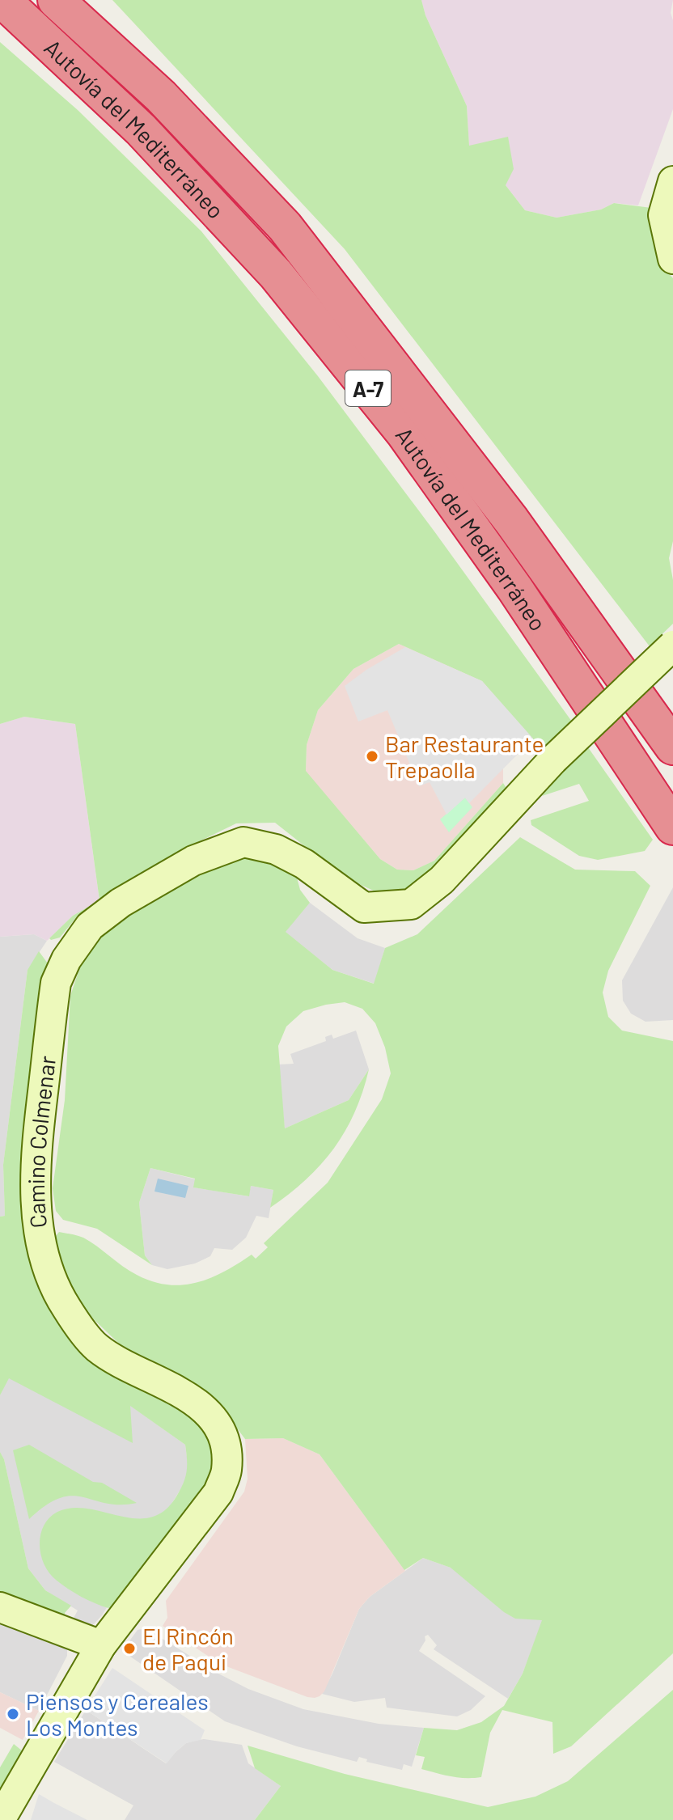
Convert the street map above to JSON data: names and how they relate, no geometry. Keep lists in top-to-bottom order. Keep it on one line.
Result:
{"streets":{"highway":["Autovía del Mediterráneo","A-7"],"main road":["Camino Colmenar"]},"places":["Bar Restaurante Trepaolla","El Rincón de Paqui","Piensos y Cereales Los Montes"]}
